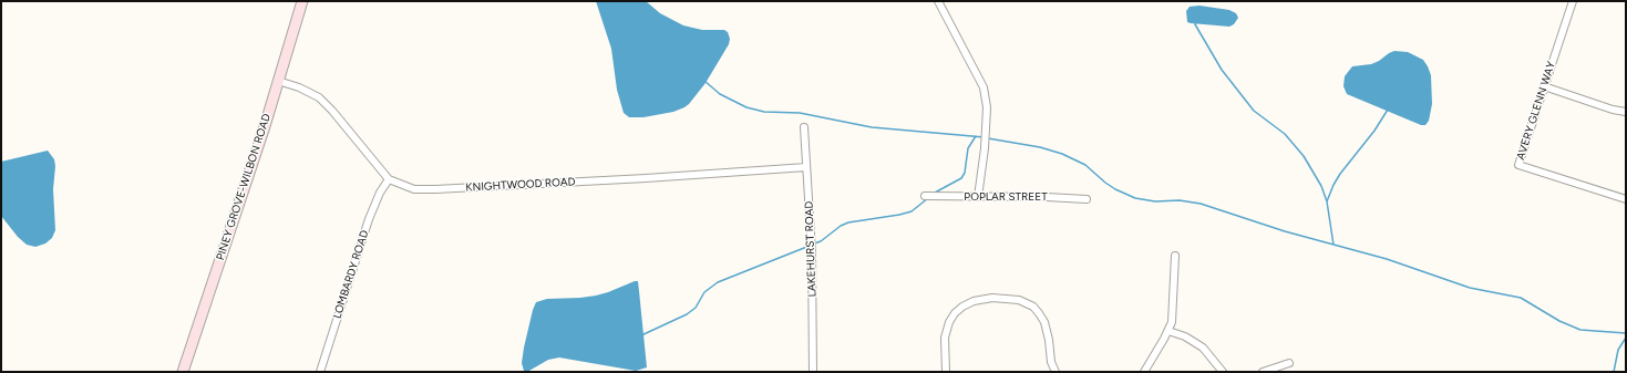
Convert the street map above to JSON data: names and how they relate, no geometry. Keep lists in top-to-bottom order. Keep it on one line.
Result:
{"streets":{"street":["AVERY GLENN WAY","KNIGHTWOOD ROAD","PINEY GROVE-WILBON ROAD","POPLAR STREET","LAKEHURST ROAD","LOMBARDY ROAD"]},"crossings":[["KNIGHTWOOD ROAD","PINEY GROVE-WILBON ROAD"],["KNIGHTWOOD ROAD","LAKEHURST ROAD"],["KNIGHTWOOD ROAD","LOMBARDY ROAD"]]}
